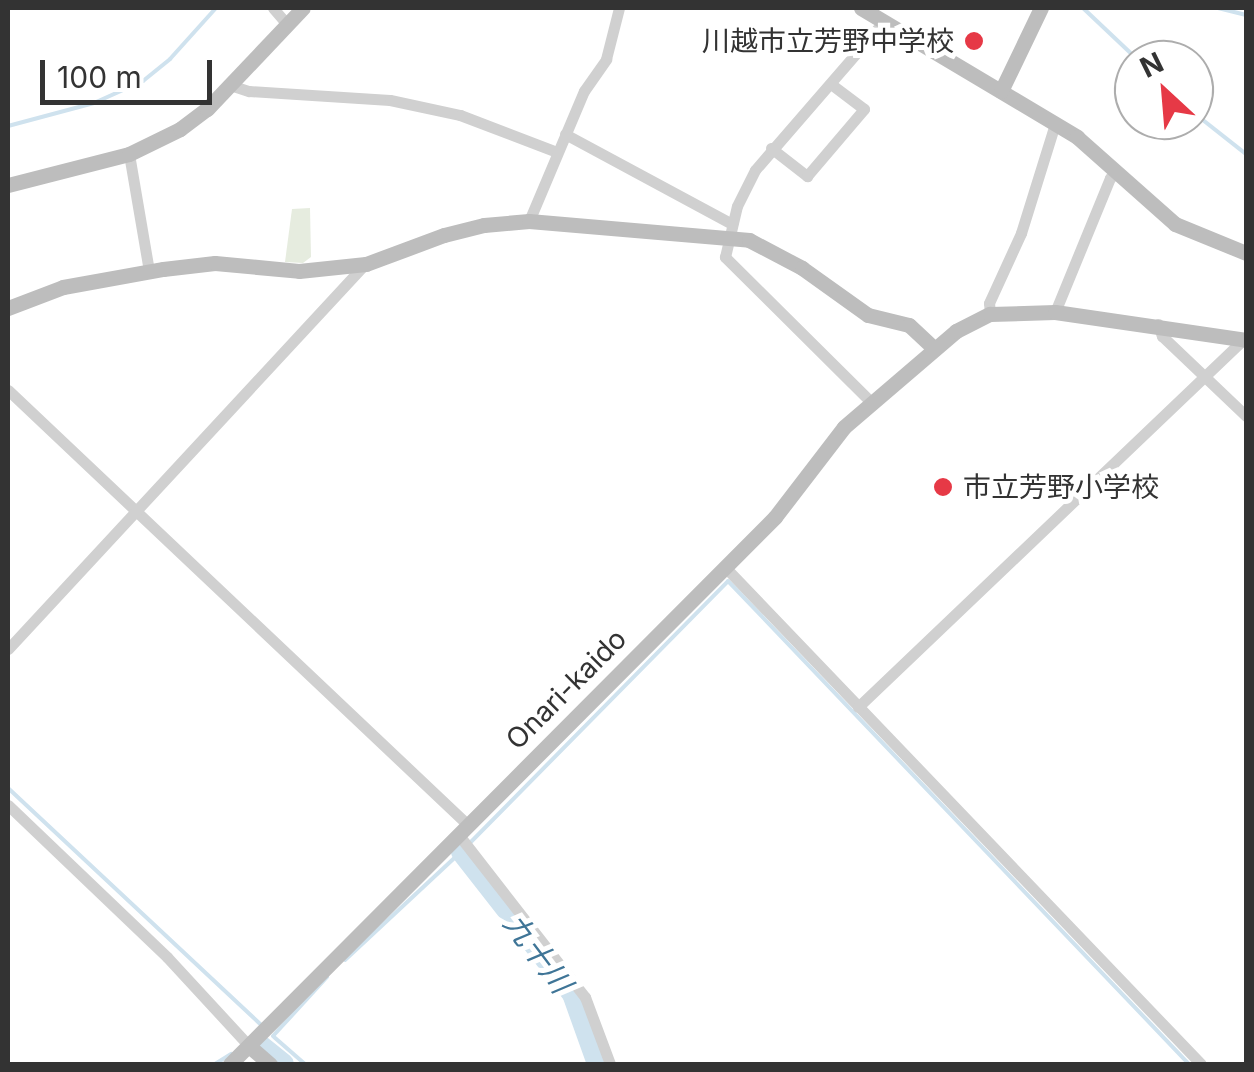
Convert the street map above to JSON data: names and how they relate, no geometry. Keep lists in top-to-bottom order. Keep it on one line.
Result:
{"streets":{"street":["Onari-kaido"]},"water":["九十川"],"places":["川越市立芳野中学校","市立芳野小学校"],"scale_bar":"100 m","north":"top left"}
